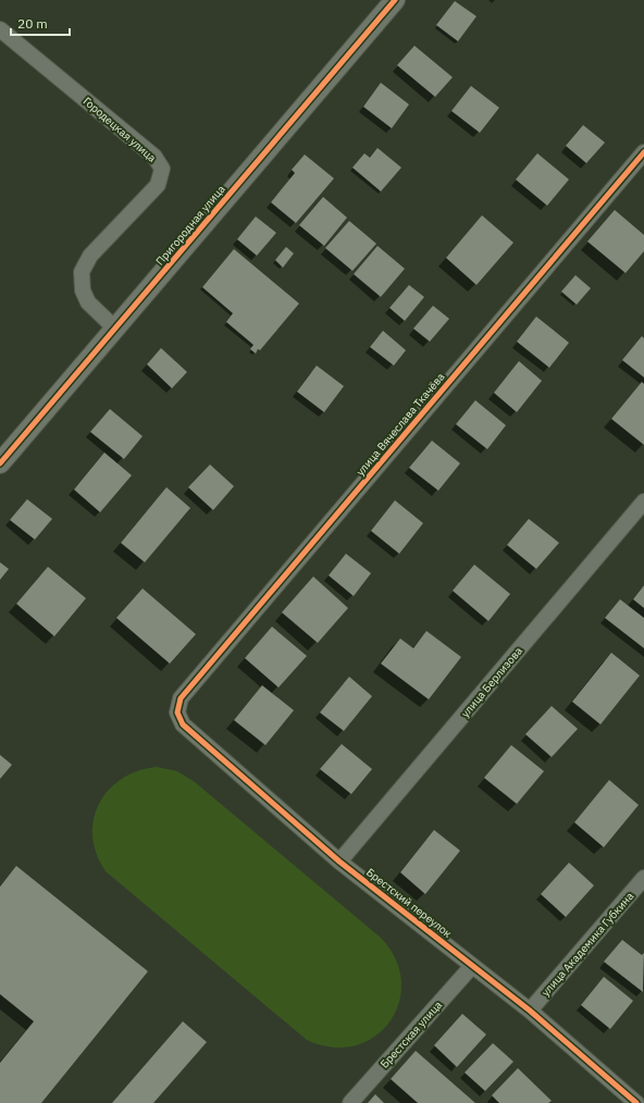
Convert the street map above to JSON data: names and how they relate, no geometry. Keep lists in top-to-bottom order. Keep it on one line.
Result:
{"streets":{"street":["Городецкая улица","Пригородная улица","улица Вячеслава Ткачёва","улица Берлизова","Брестский переулок","улица Академика Губкина","Брестская улица"]},"crossings":[["Городецкая улица","Пригородная улица"],["улица Вячеслава Ткачёва","Брестский переулок"],["улица Берлизова","Брестский переулок"],["Брестский переулок","улица Академика Губкина"],["Брестский переулок","Брестская улица"]],"scale_bar":"20 m"}
